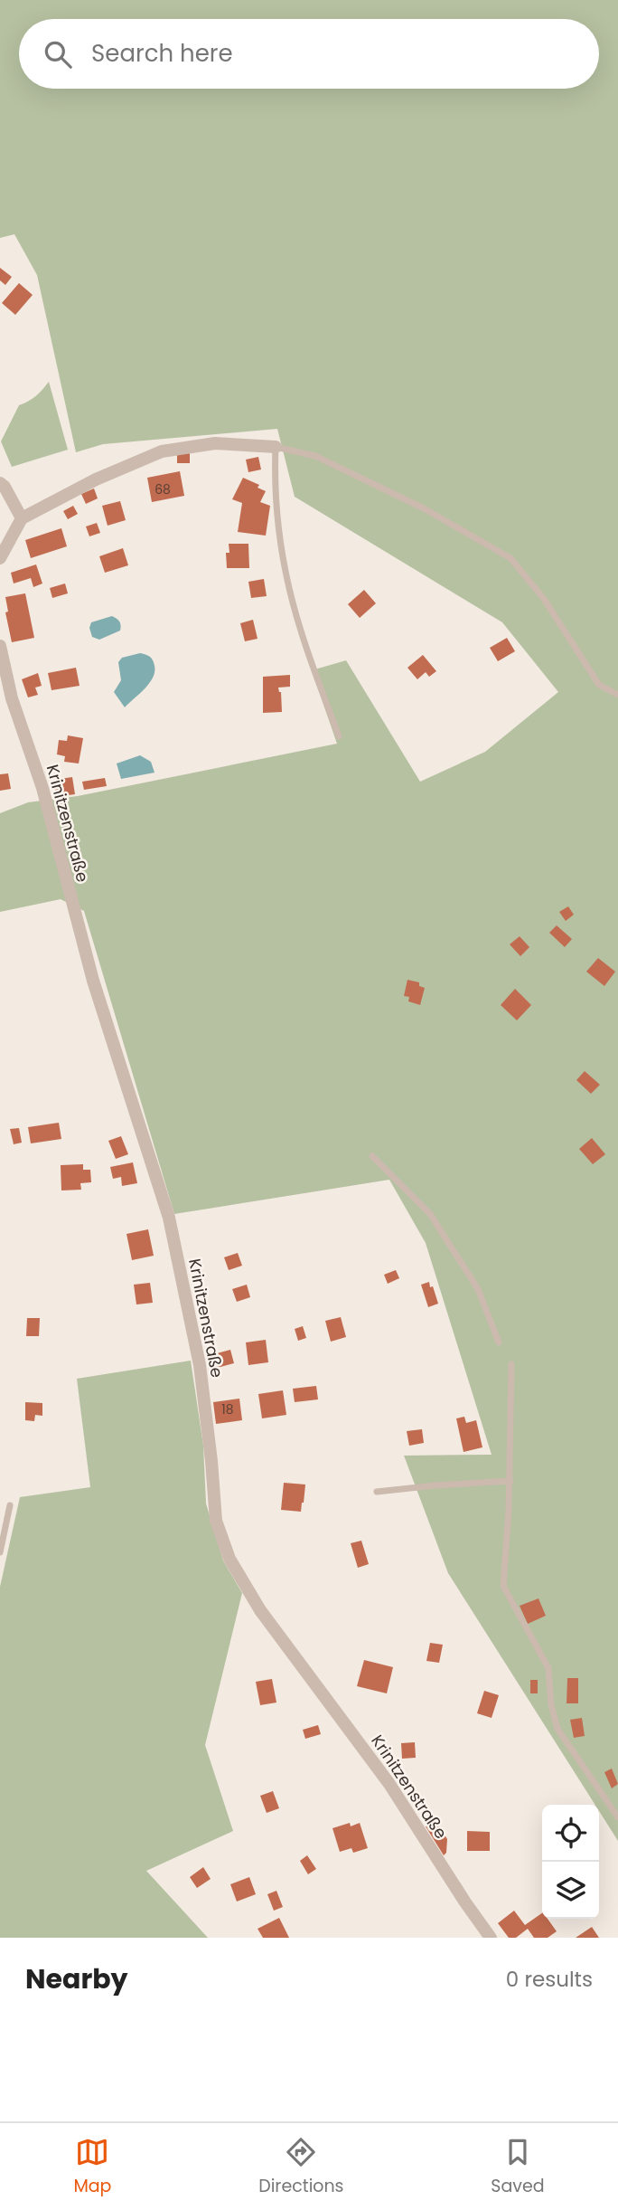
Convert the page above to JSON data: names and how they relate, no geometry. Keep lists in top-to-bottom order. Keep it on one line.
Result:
{"streets":{"street":["Krinitzenstraße"]},"house_numbers":["68","18"],"page":{"search":"Search here","heading":["Nearby","0 results"],"nav":["Map","Directions","Saved"]}}
